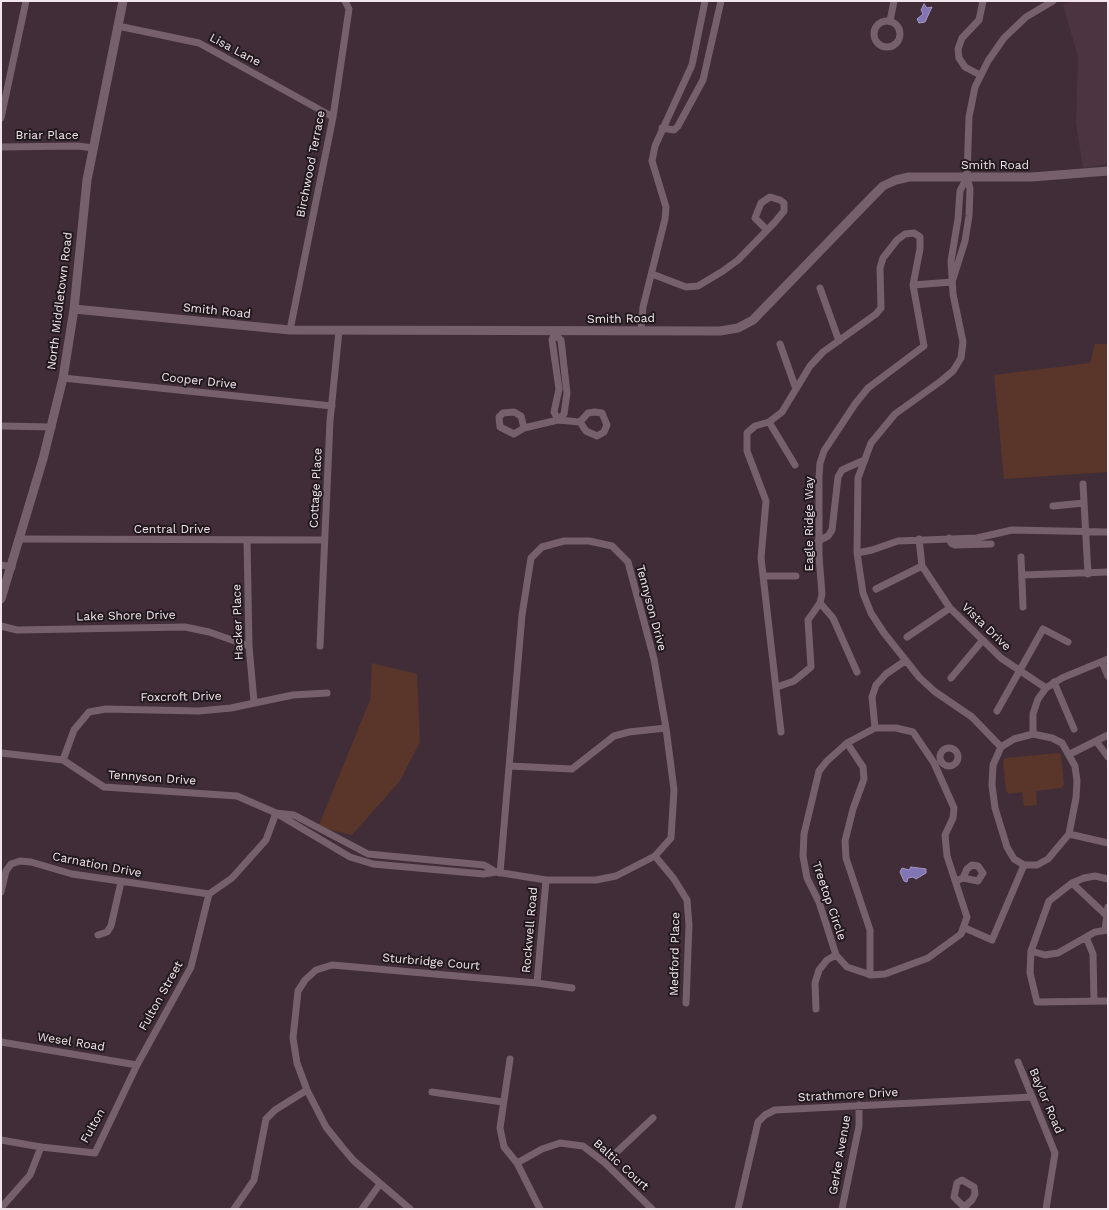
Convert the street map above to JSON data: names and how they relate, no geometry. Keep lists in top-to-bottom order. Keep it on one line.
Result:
{"streets":{"street":["Lisa Lane","Briar Place","Birchwood Terrace","Smith Road","North Middletown Road","Cooper Drive","Cottage Place","Eagle Ridge Way","Central Drive","Tennyson Drive","Lake Shore Drive","Hacker Place","Vista Drive","Foxcroft Drive","Carnation Drive","Treetop Circle","Rockwell Road","Medford Place","Sturbridge Court","Fulton Street","Wesel Road","Strathmore Drive","Baylor Road","Fulton","Gerke Avenue","Baltic Court"]},"crossings":[["Lisa Lane","Birchwood Terrace"],["Lisa Lane","North Middletown Road"],["Briar Place","North Middletown Road"],["Birchwood Terrace","Smith Road"],["Smith Road","North Middletown Road"],["Smith Road","Cottage Place"],["North Middletown Road","Cooper Drive"],["North Middletown Road","Central Drive"],["Cooper Drive","Cottage Place"],["Cottage Place","Central Drive"],["Central Drive","Hacker Place"],["Tennyson Drive","Foxcroft Drive"],["Tennyson Drive","Rockwell Road"],["Tennyson Drive","Medford Place"],["Lake Shore Drive","Hacker Place"],["Hacker Place","Foxcroft Drive"],["Carnation Drive","Fulton Street"],["Rockwell Road","Sturbridge Court"],["Fulton Street","Wesel Road"],["Fulton Street","Fulton"],["Wesel Road","Fulton"],["Strathmore Drive","Baylor Road"],["Strathmore Drive","Gerke Avenue"]]}
